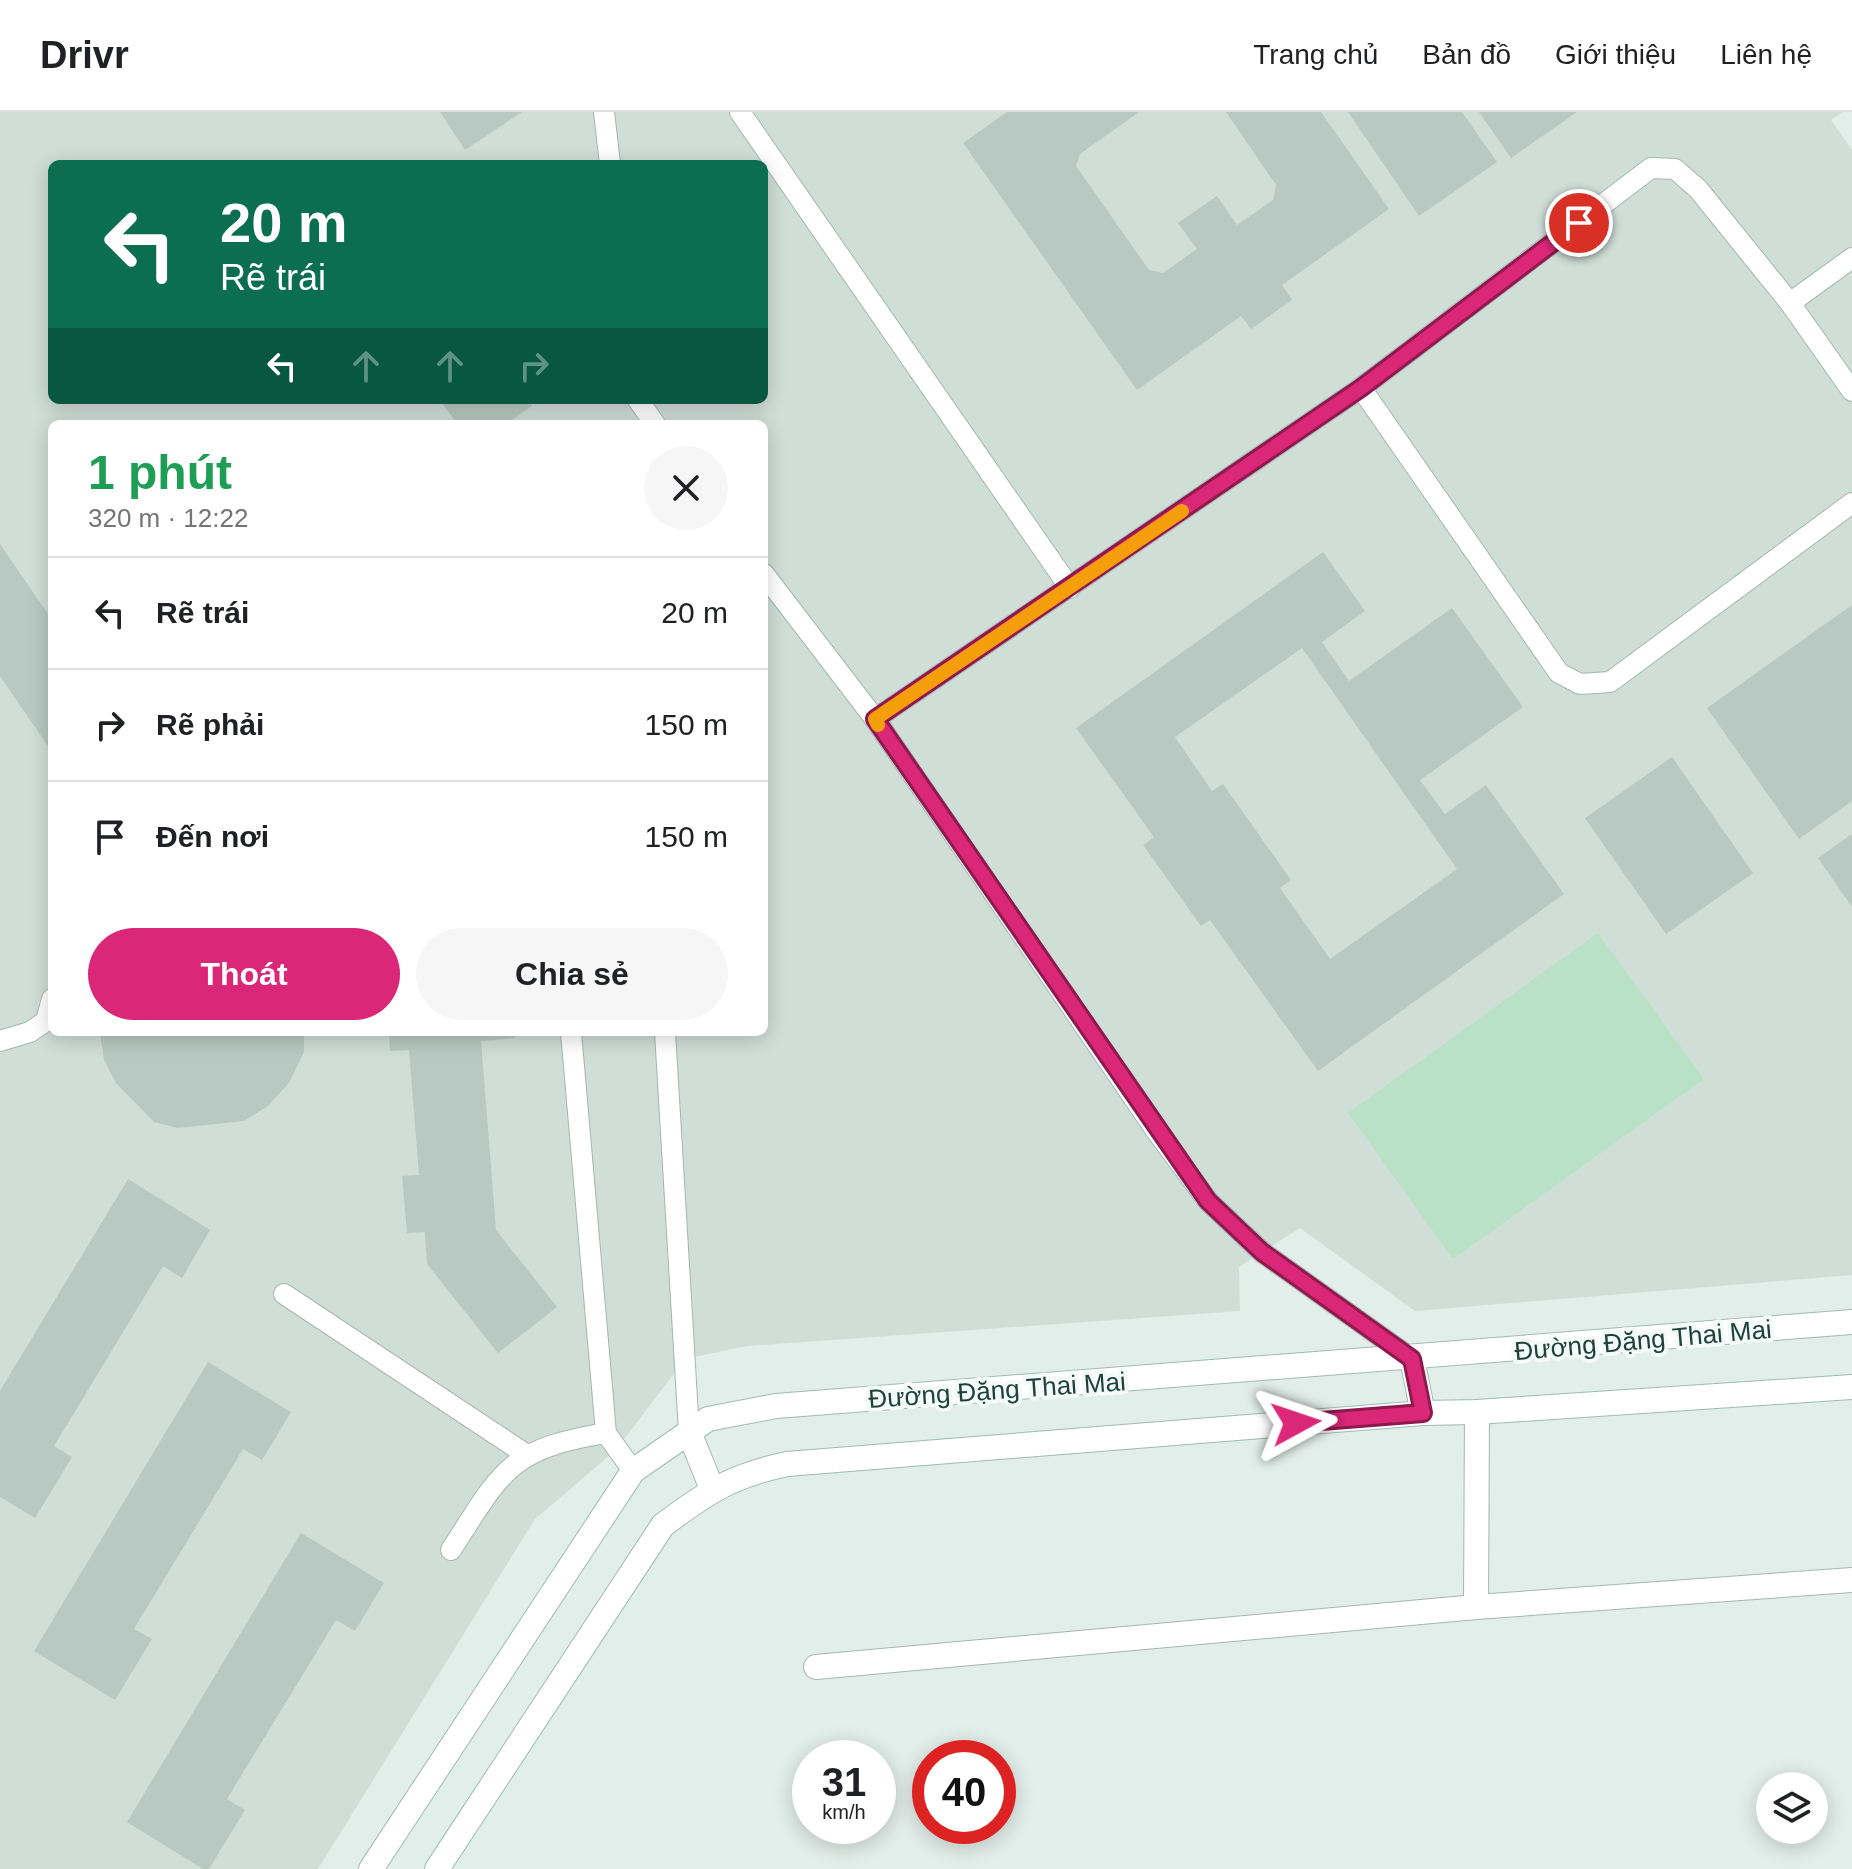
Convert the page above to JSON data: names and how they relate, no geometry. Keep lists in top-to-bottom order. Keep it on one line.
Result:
{"streets":{"street":["Đường Đặng Thai Mai"]},"page":{"header":"Drivr","nav":["Trang chủ","Bản đồ","Giới thiệu","Liên hệ"],"turn":["20 m","Rẽ trái"],"heading":["1 phút","320 m · 12:22"],"list":[{"name":"Rẽ trái","value":"20 m"},{"name":"Rẽ phải","value":"150 m"},{"name":"Đến nơi","value":"150 m"}],"buttons":["Thoát","Chia sẻ"],"speed":"31 km/h","limit":"40"}}
